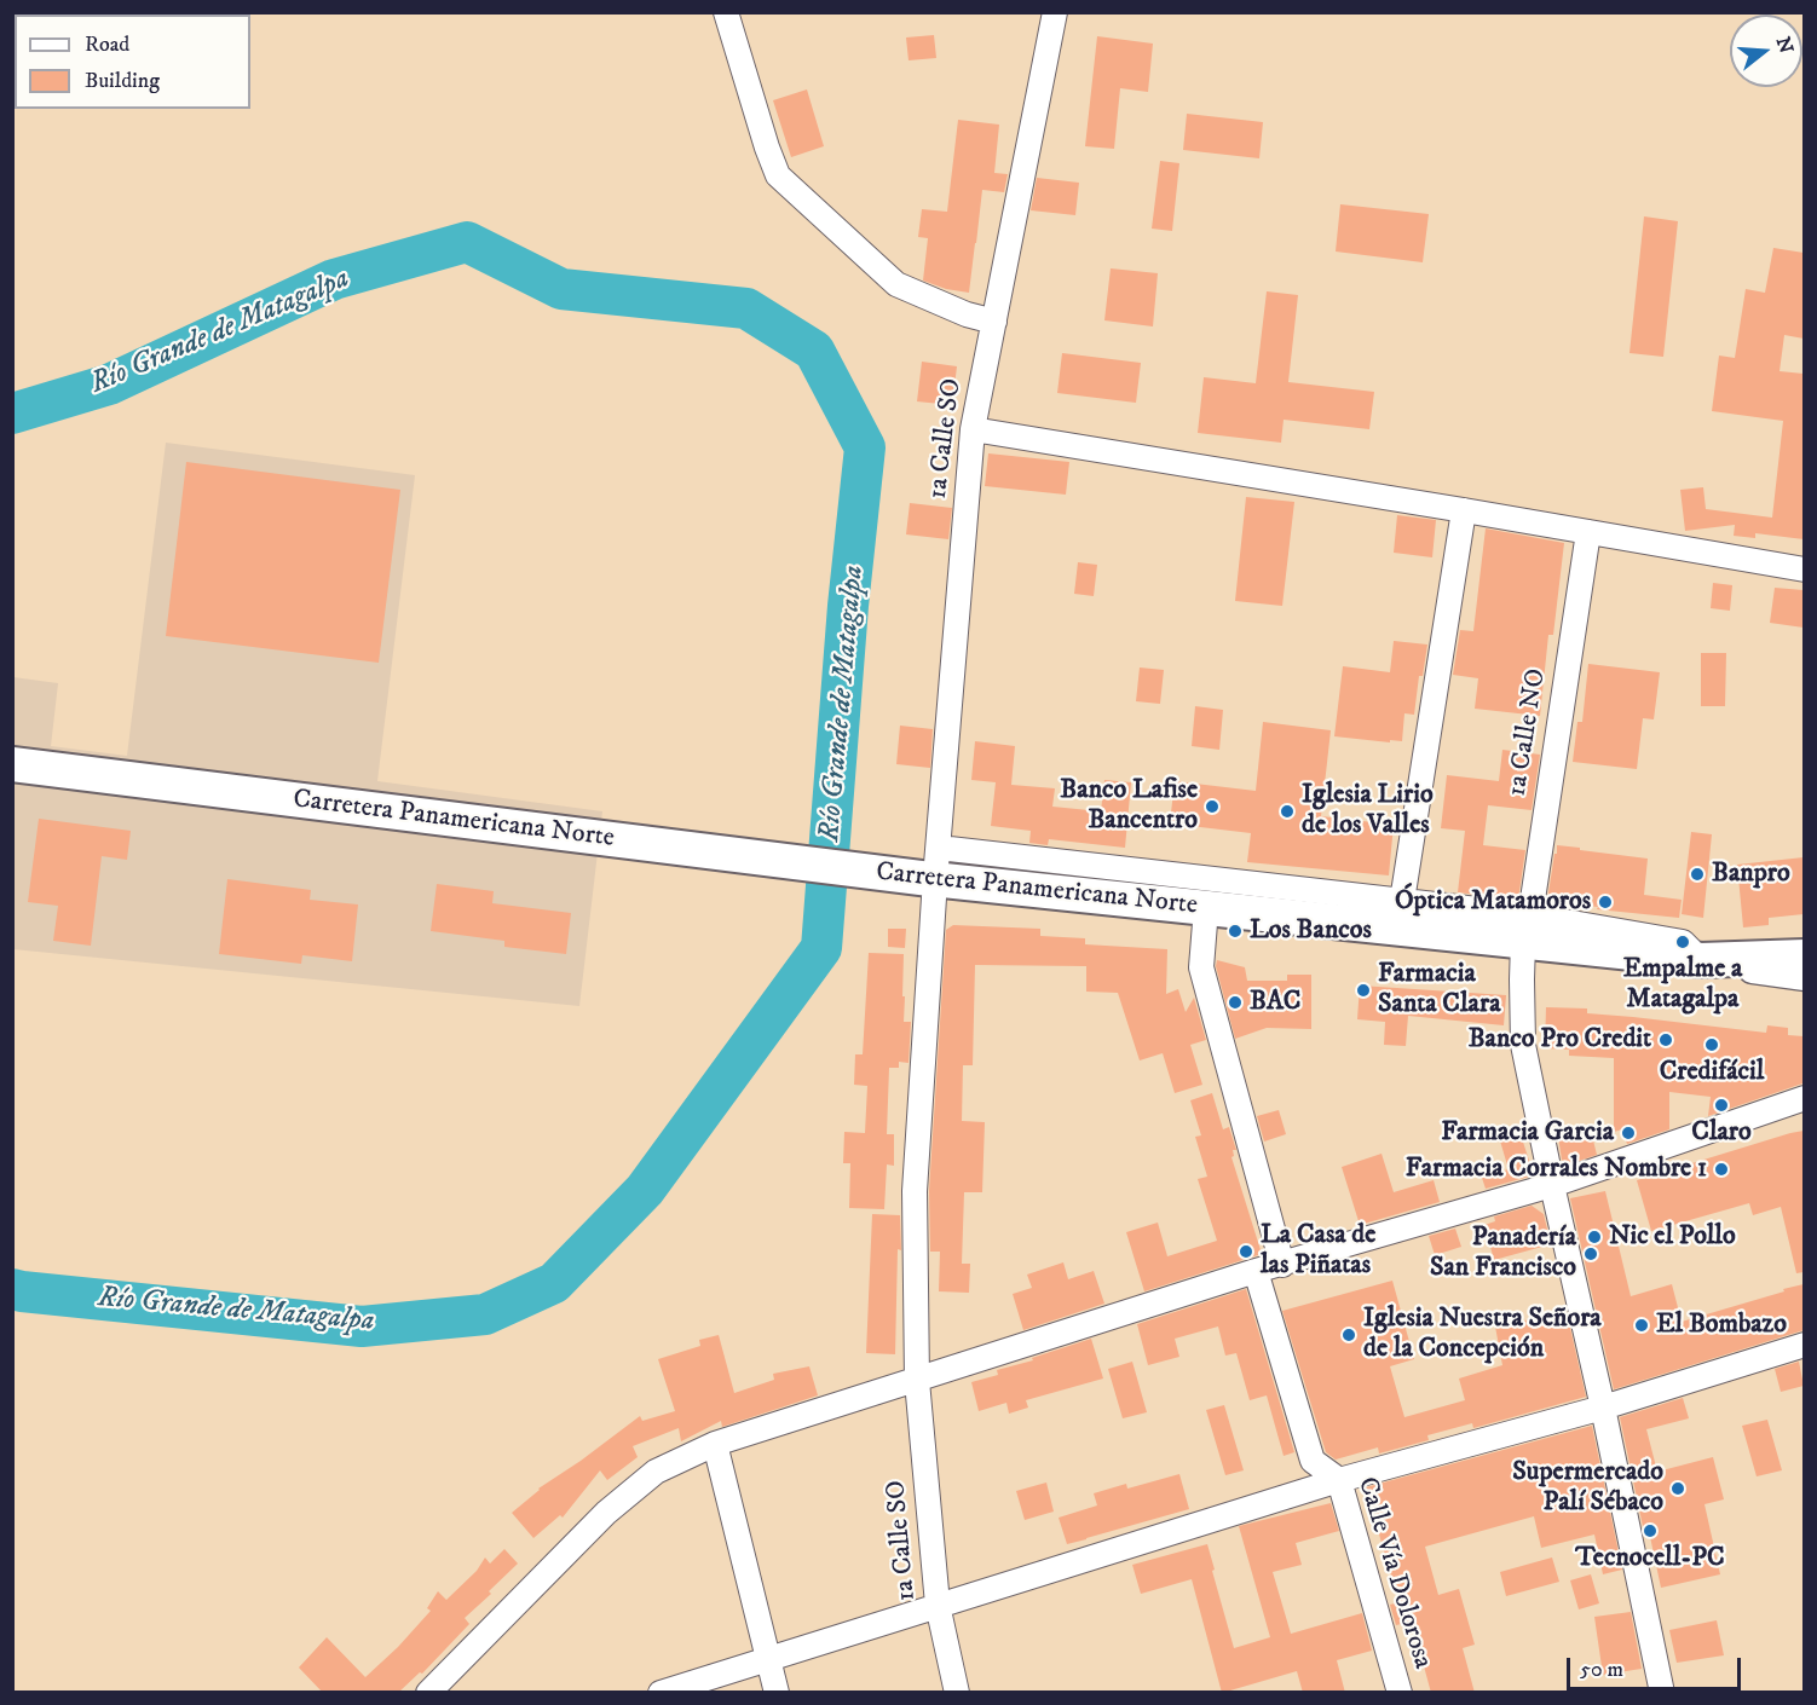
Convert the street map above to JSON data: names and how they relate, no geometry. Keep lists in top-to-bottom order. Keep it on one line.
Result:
{"streets":{"highway":["Carretera Panamericana Norte"],"street":["1a Calle SO","1a Calle NO","Calle Vía Dolorosa"]},"crossings":[["1a Calle SO","Carretera Panamericana Norte"],["1a Calle NO","Carretera Panamericana Norte"]],"water":["Río Grande de Matagalpa"],"places":["Banco Lafise Bancentro","Iglesia Lirio de los Valles","Banpro","Óptica Matamoros","Los Bancos","Empalme a Matagalpa","Farmacia Santa Clara","BAC","Banco Pro Credit","Credifácil","Claro","Farmacia Garcia","Farmacia Corrales Nombre 1","Nic el Pollo","La Casa de las Piñatas","Panadería San Francisco","El Bombazo","Iglesia Nuestra Señora de la Concepción","Supermercado Palí Sébaco","Tecnocell-PC"],"legend":["Road","Building"],"scale_bar":"50 m","north":"right"}
